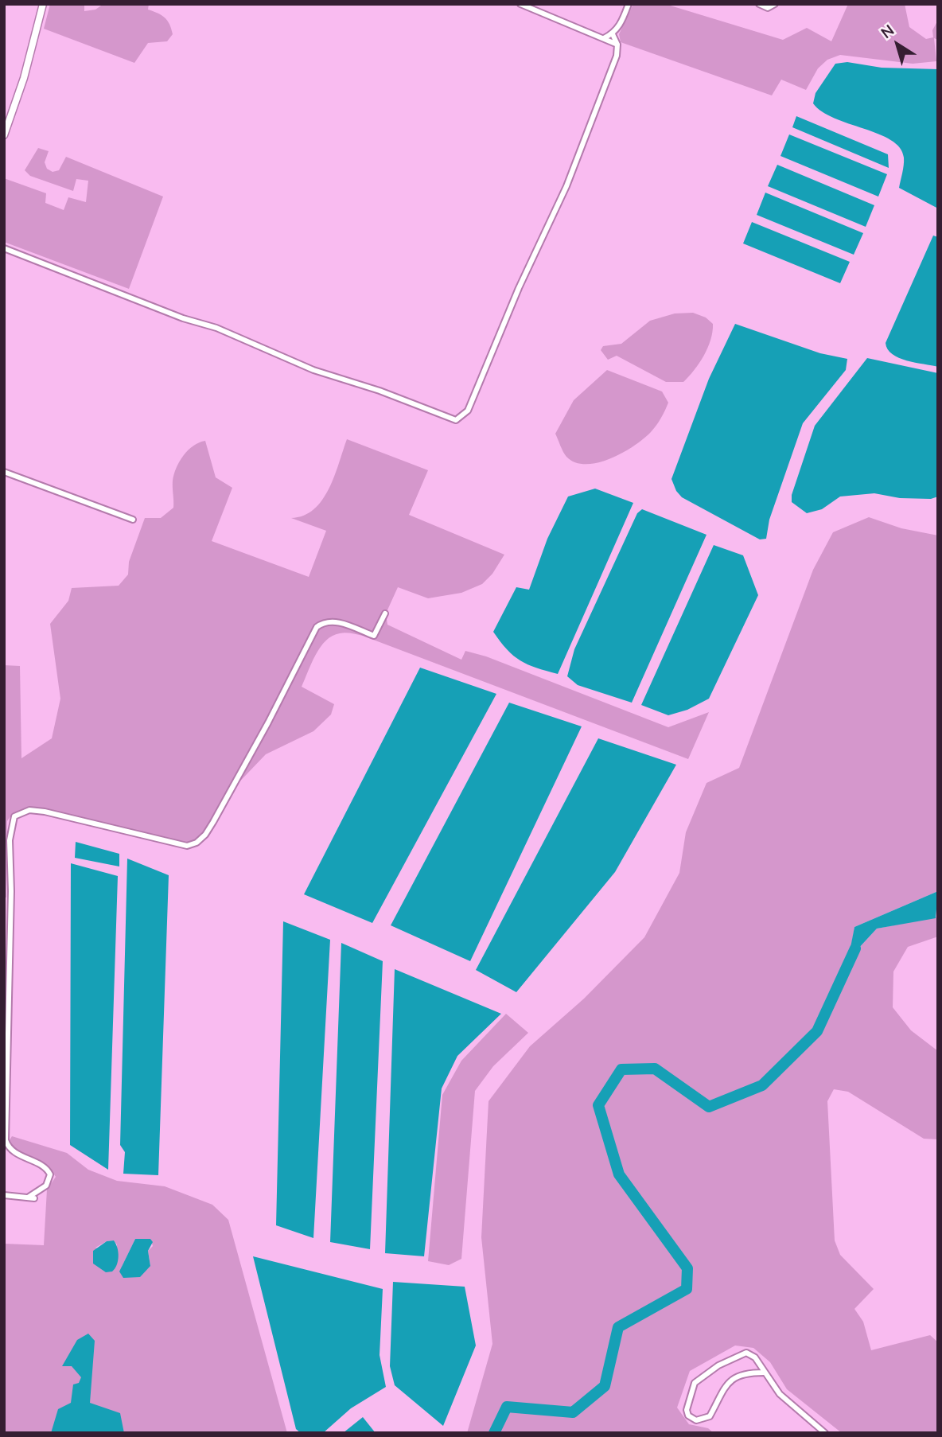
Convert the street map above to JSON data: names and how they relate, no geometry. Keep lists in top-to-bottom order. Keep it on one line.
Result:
{"north":"top left"}
